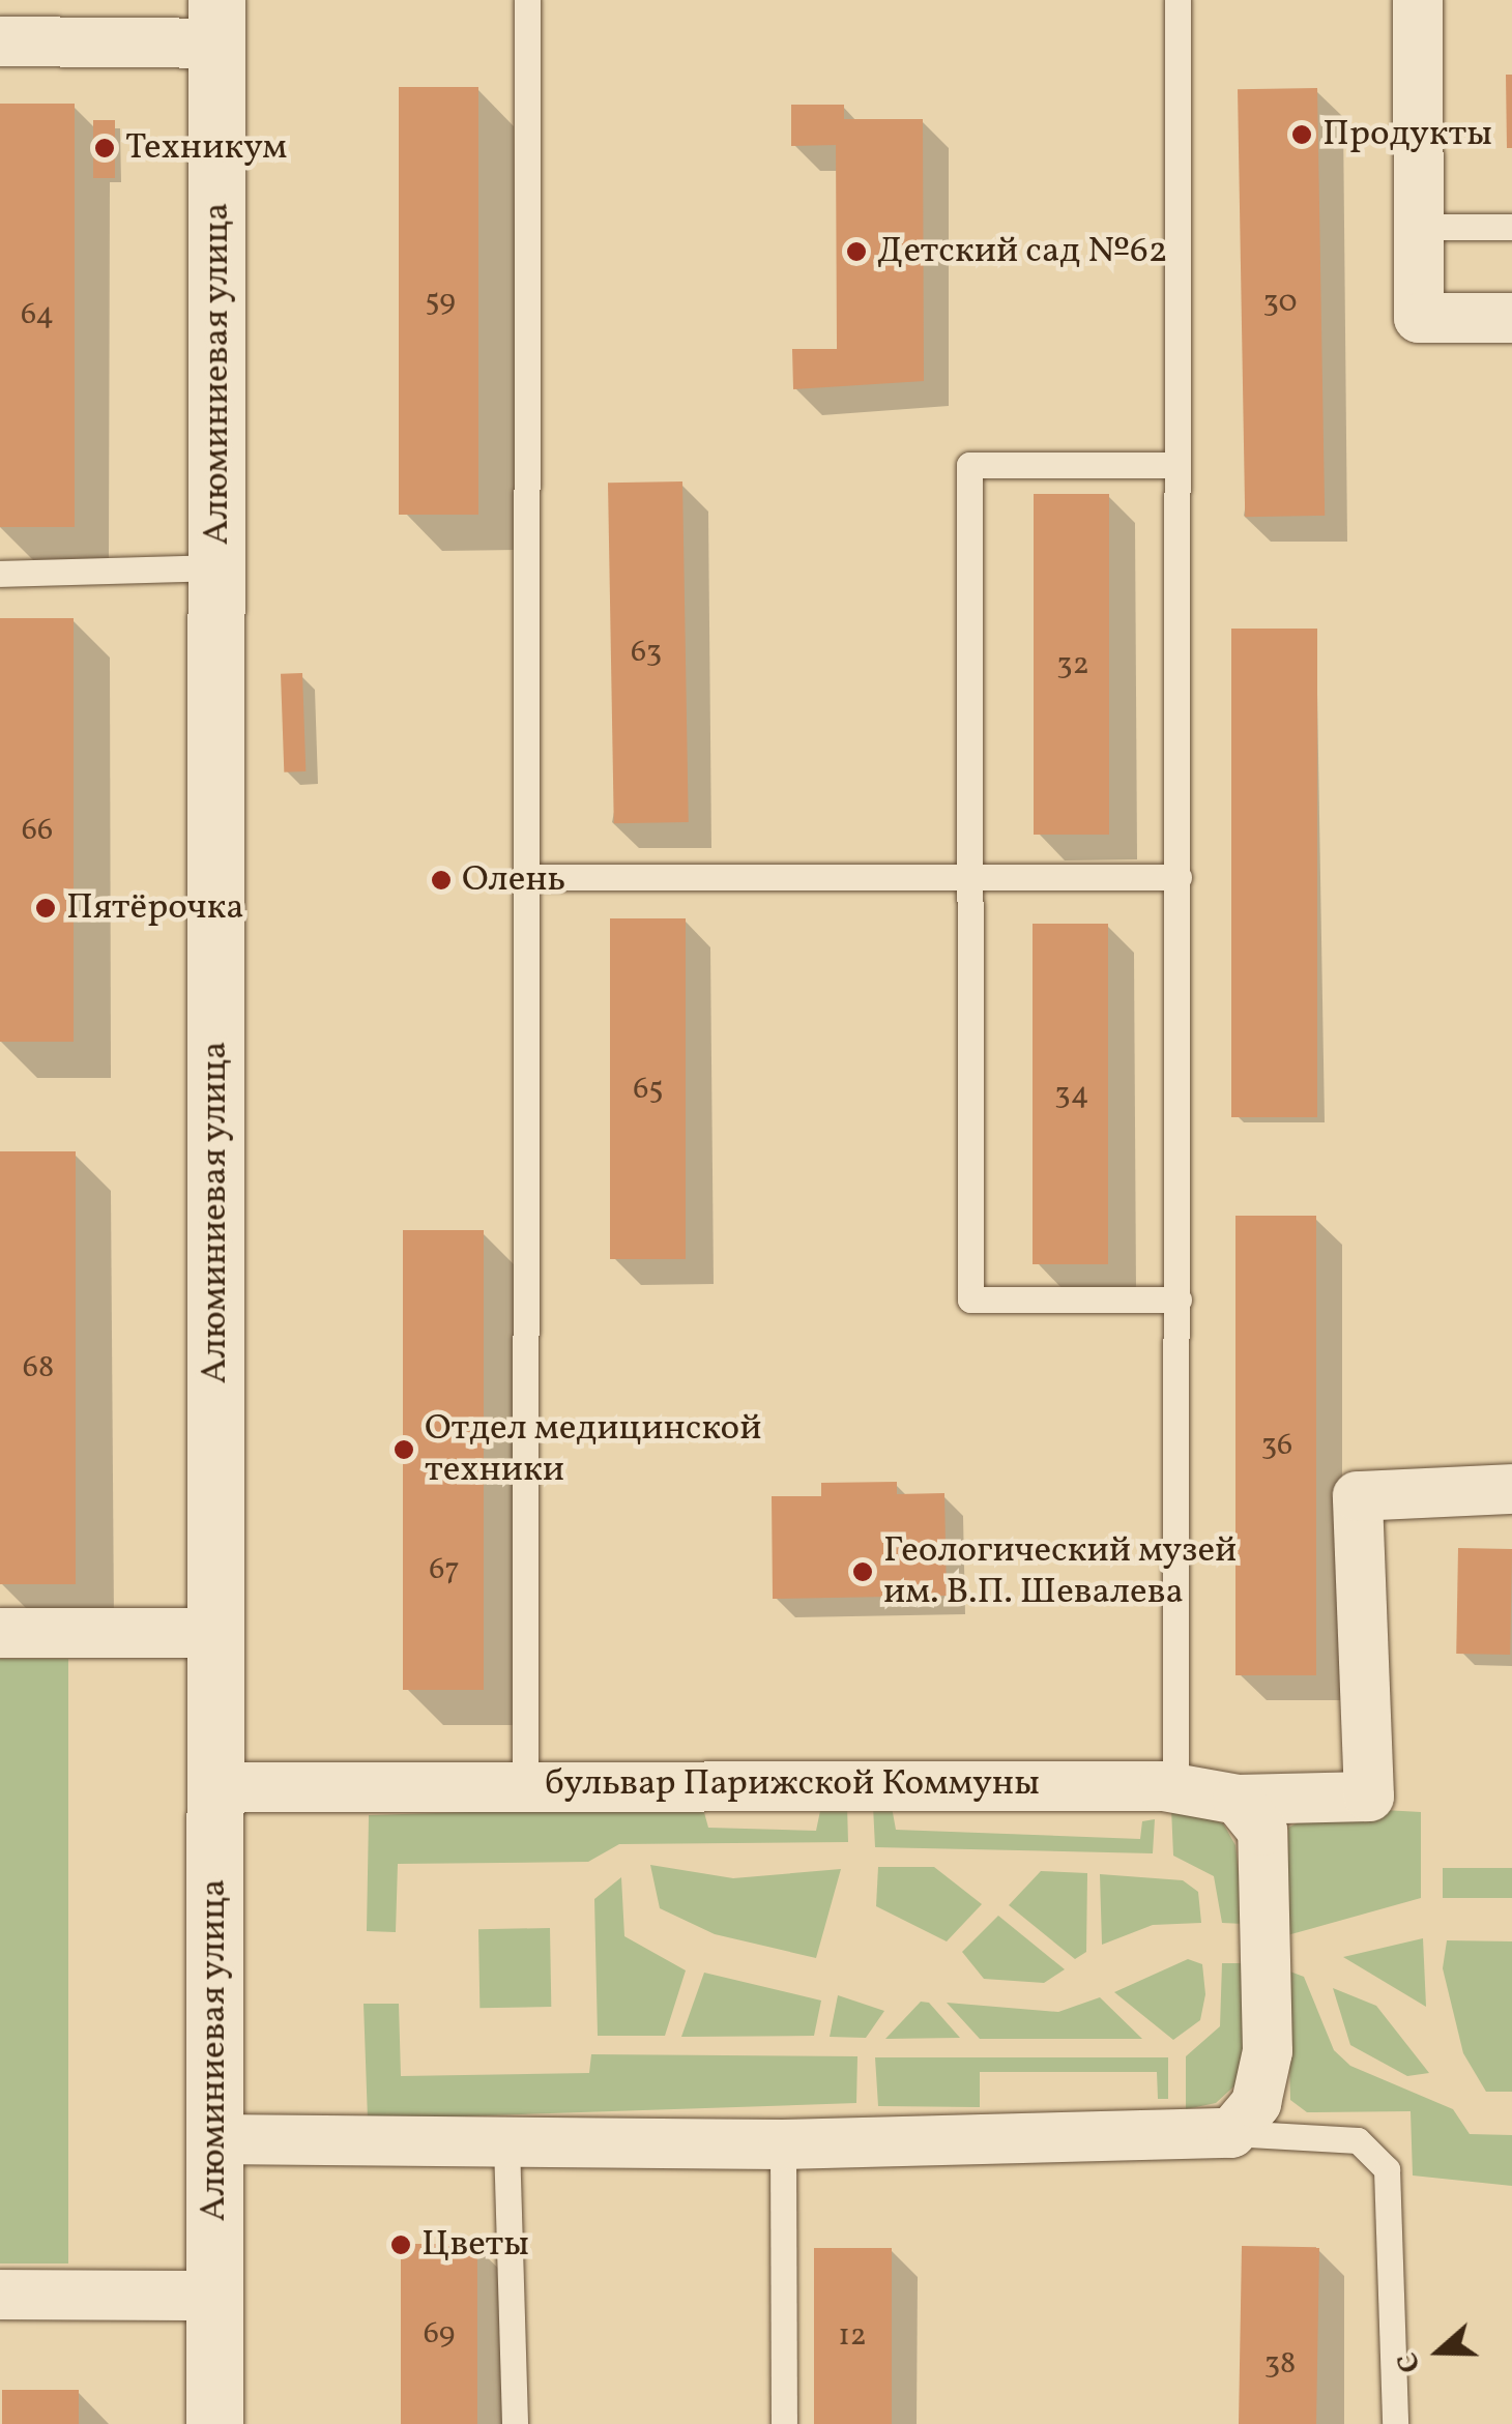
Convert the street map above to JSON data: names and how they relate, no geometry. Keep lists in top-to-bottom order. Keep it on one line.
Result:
{"streets":{"main road":["Алюминиевая улица"],"street":["бульвар Парижской Коммуны"]},"crossings":[["Алюминиевая улица","бульвар Парижской Коммуны"]],"places":["Продукты","Техникум","Детский сад №62","Олень","Пятёрочка","Отдел медицинской техники","Геологический музей им. В.П. Шевалева","Цветы"],"house_numbers":["59","30","64","63","32","66","65","34","68","36","67","69","12","38"],"north":"left"}
